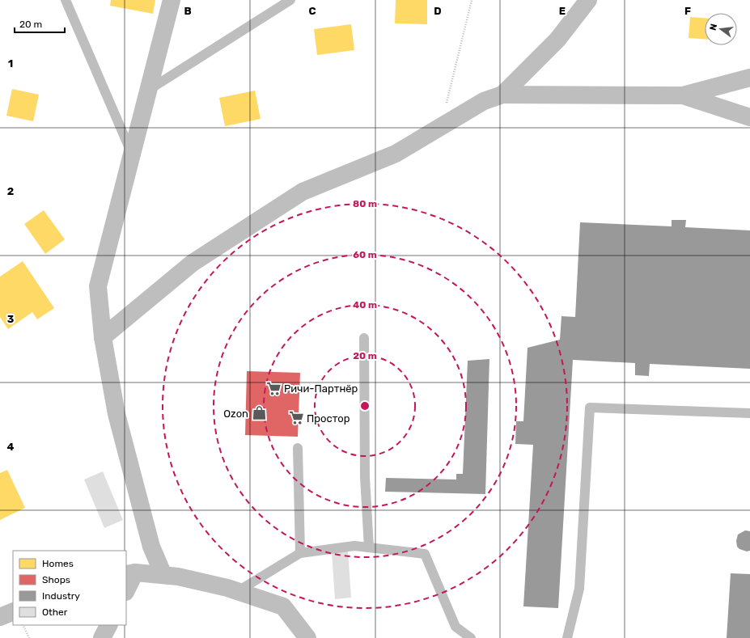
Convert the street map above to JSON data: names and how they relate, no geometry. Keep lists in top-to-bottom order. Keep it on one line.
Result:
{"places":{"supermarket":["Ричи-Партнёр","Простор"],"shop":["Ozon"]},"legend":["Homes","Shops","Industry","Other"],"scale_bar":"20 m","north":"left","grid":{"columns":["B","C","D","E","F"],"rows":["1","2","3","4"]},"rings":["80 m","60 m","40 m","20 m"]}
